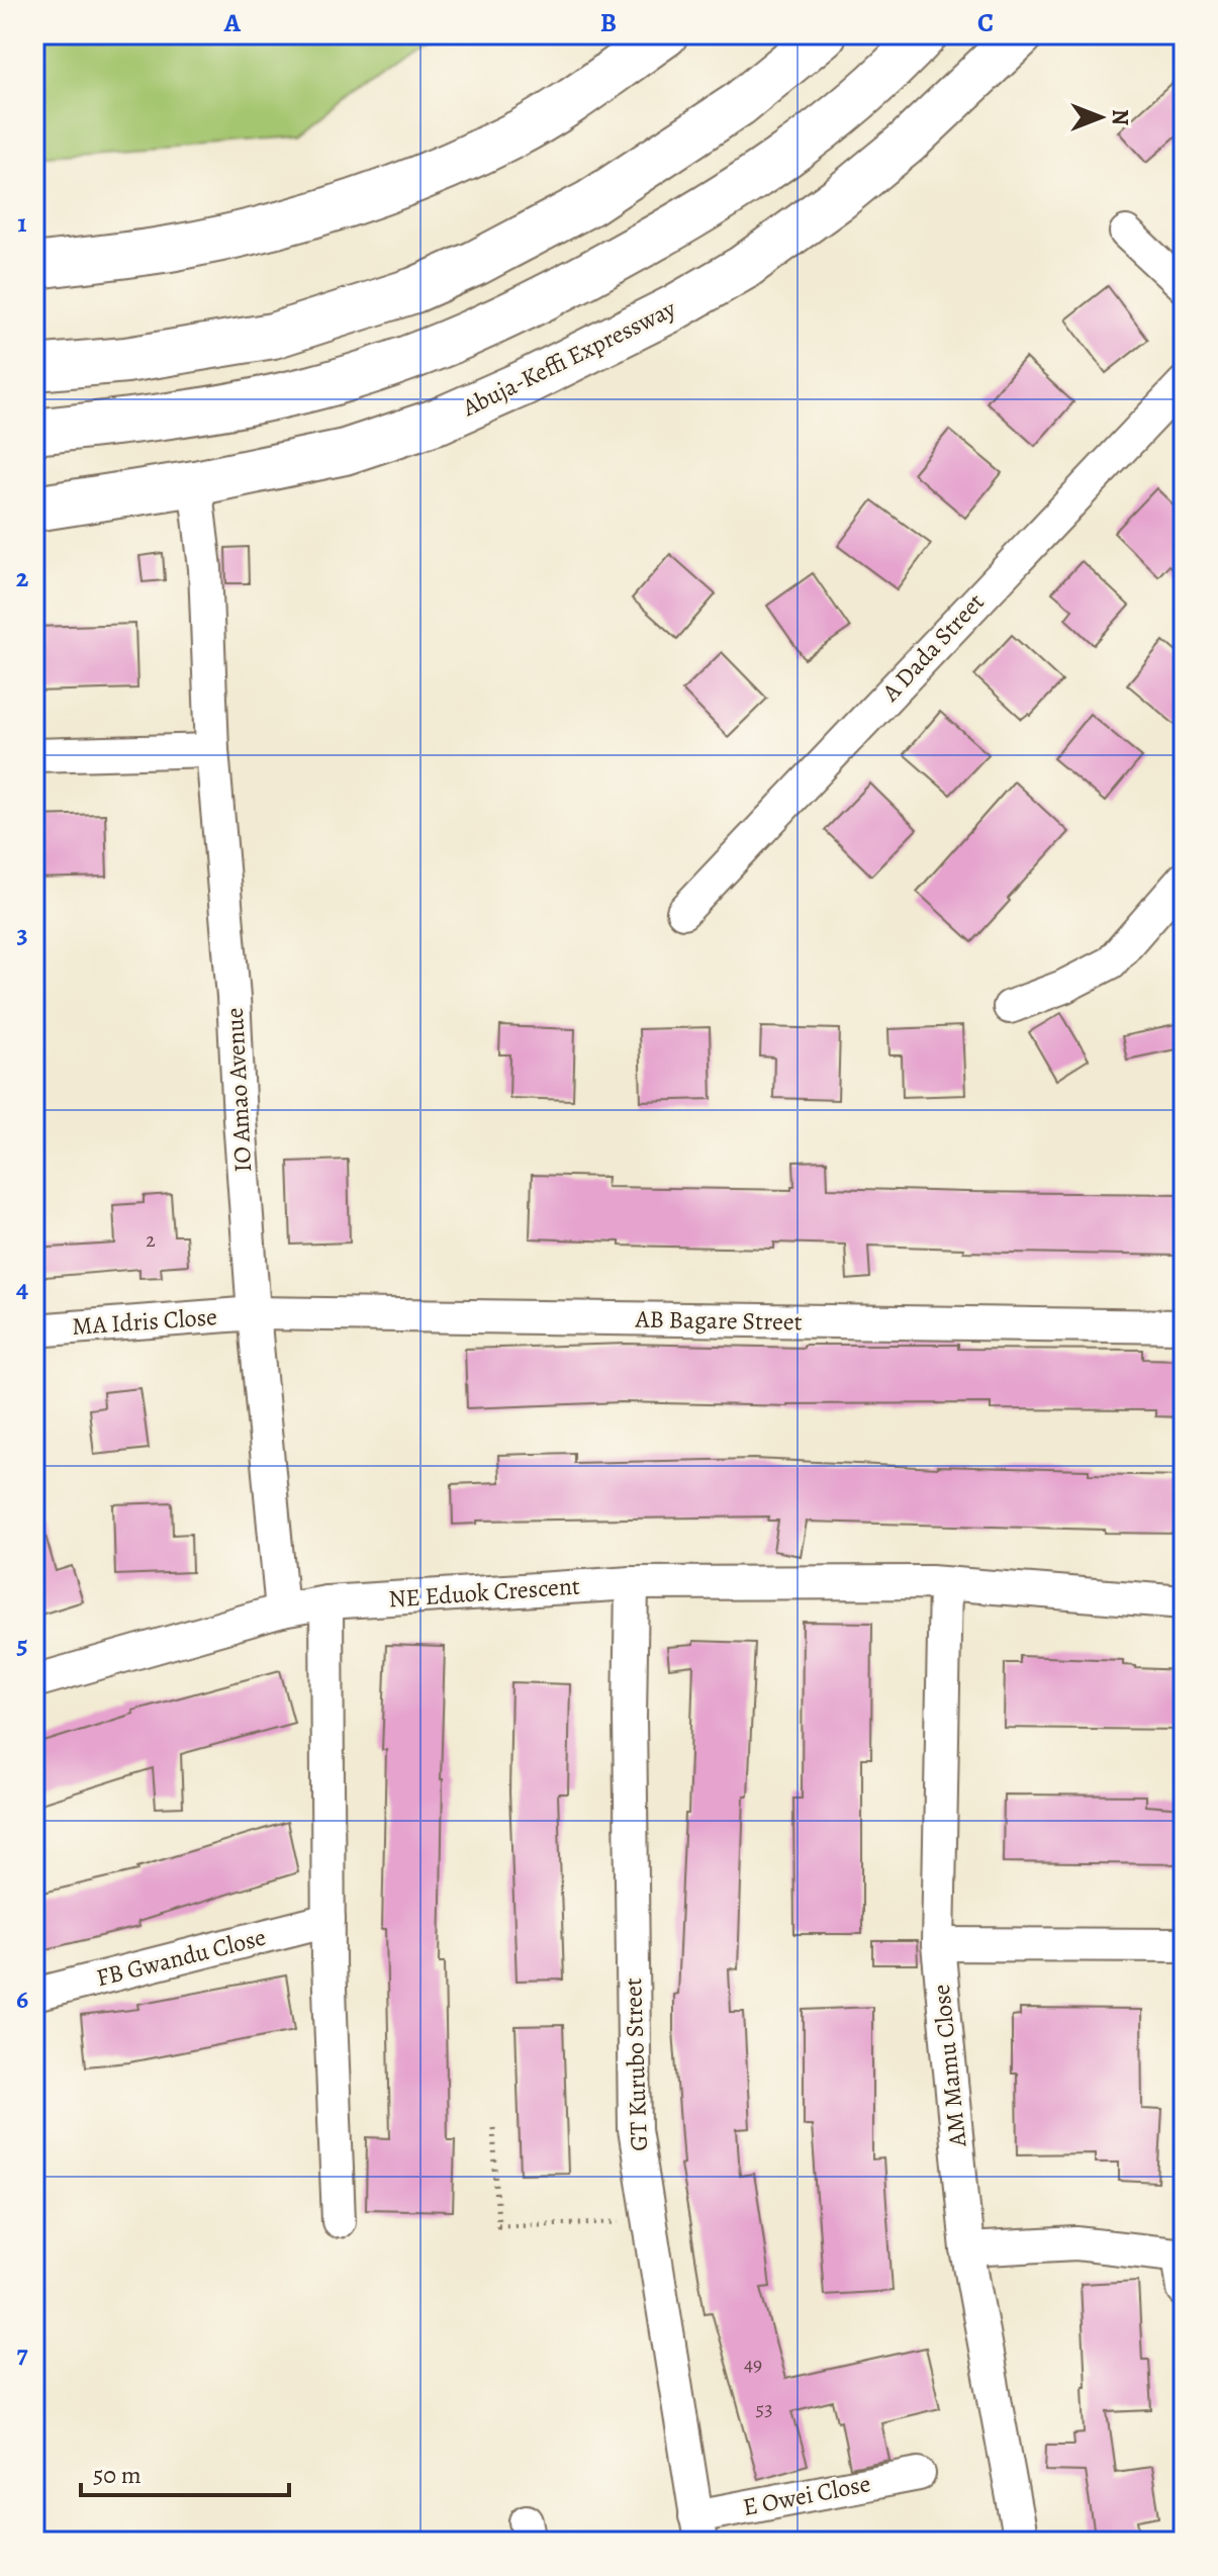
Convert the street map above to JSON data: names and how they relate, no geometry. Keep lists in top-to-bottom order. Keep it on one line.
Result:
{"streets":{"highway":["Abuja-Keffi Expressway"],"street":["A Dada Street","IO Amao Avenue","AB Bagare Street","MA Idris Close","NE Eduok Crescent","FB Gwandu Close","GT Kurubo Street","AM Mamu Close","E Owei Close"]},"crossings":[["Abuja-Keffi Expressway","IO Amao Avenue"],["IO Amao Avenue","AB Bagare Street"],["IO Amao Avenue","MA Idris Close"],["IO Amao Avenue","NE Eduok Crescent"],["AB Bagare Street","MA Idris Close"],["NE Eduok Crescent","GT Kurubo Street"],["NE Eduok Crescent","AM Mamu Close"],["GT Kurubo Street","E Owei Close"]],"house_numbers":["2","49","53"],"scale_bar":"50 m","north":"right","grid":{"columns":["A","B","C"],"rows":["1","2","3","4","5","6","7"]}}
